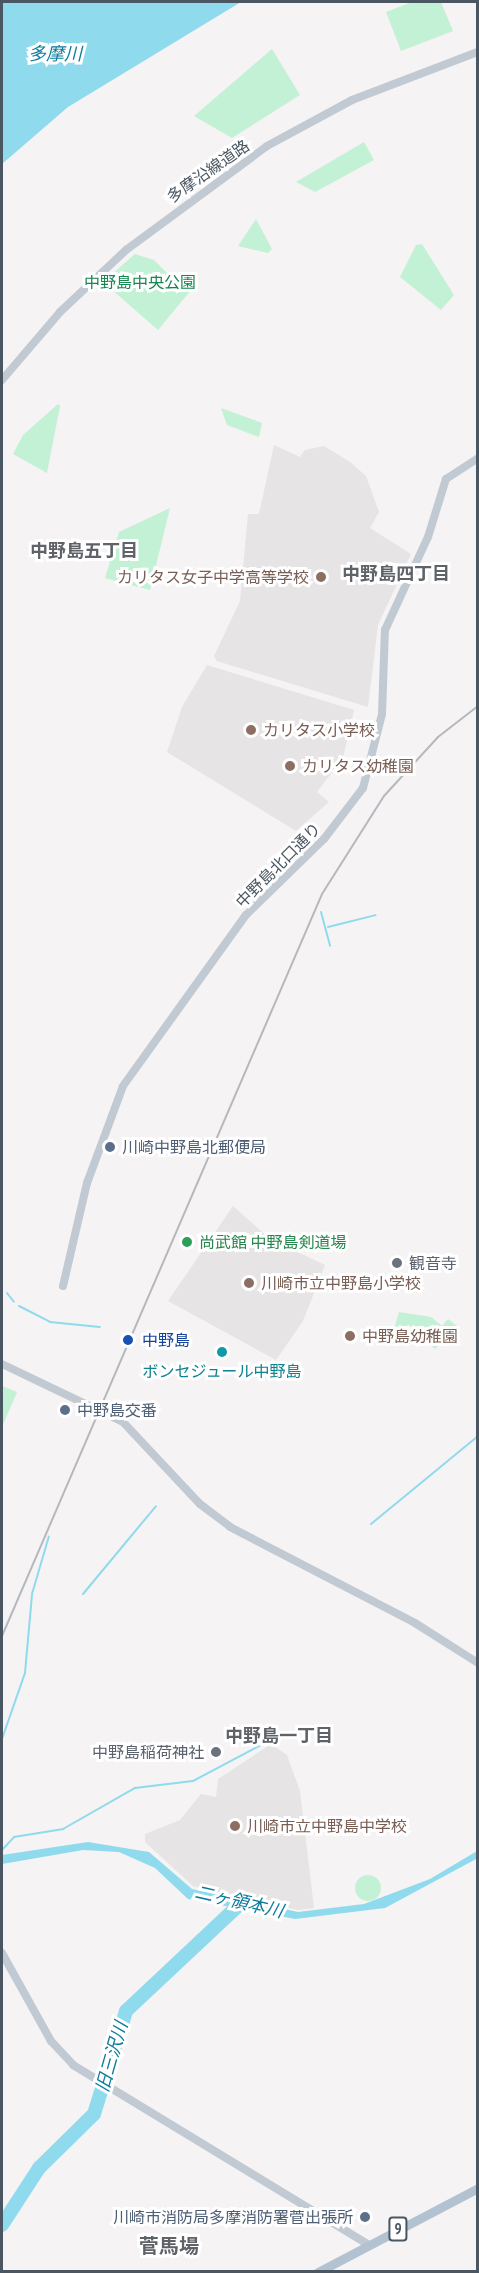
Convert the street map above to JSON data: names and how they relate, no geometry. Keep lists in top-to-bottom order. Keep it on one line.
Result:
{"streets":{"main road":["9"],"street":["多摩沿線道路","中野島北口通り"]},"districts":["中野島五丁目","中野島四丁目","中野島一丁目","菅馬場"],"water":["多摩川","二ヶ領本川","旧三沢川"],"parks":["中野島中央公園"],"places":["カリタス女子中学高等学校","カリタス小学校","カリタス幼稚園","川崎中野島北郵便局","尚武館 中野島剣道場","観音寺","川崎市立中野島小学校","中野島幼稚園","中野島","ボンセジュール中野島","中野島交番","中野島稲荷神社","川崎市立中野島中学校","川崎市消防局多摩消防署菅出張所"]}
